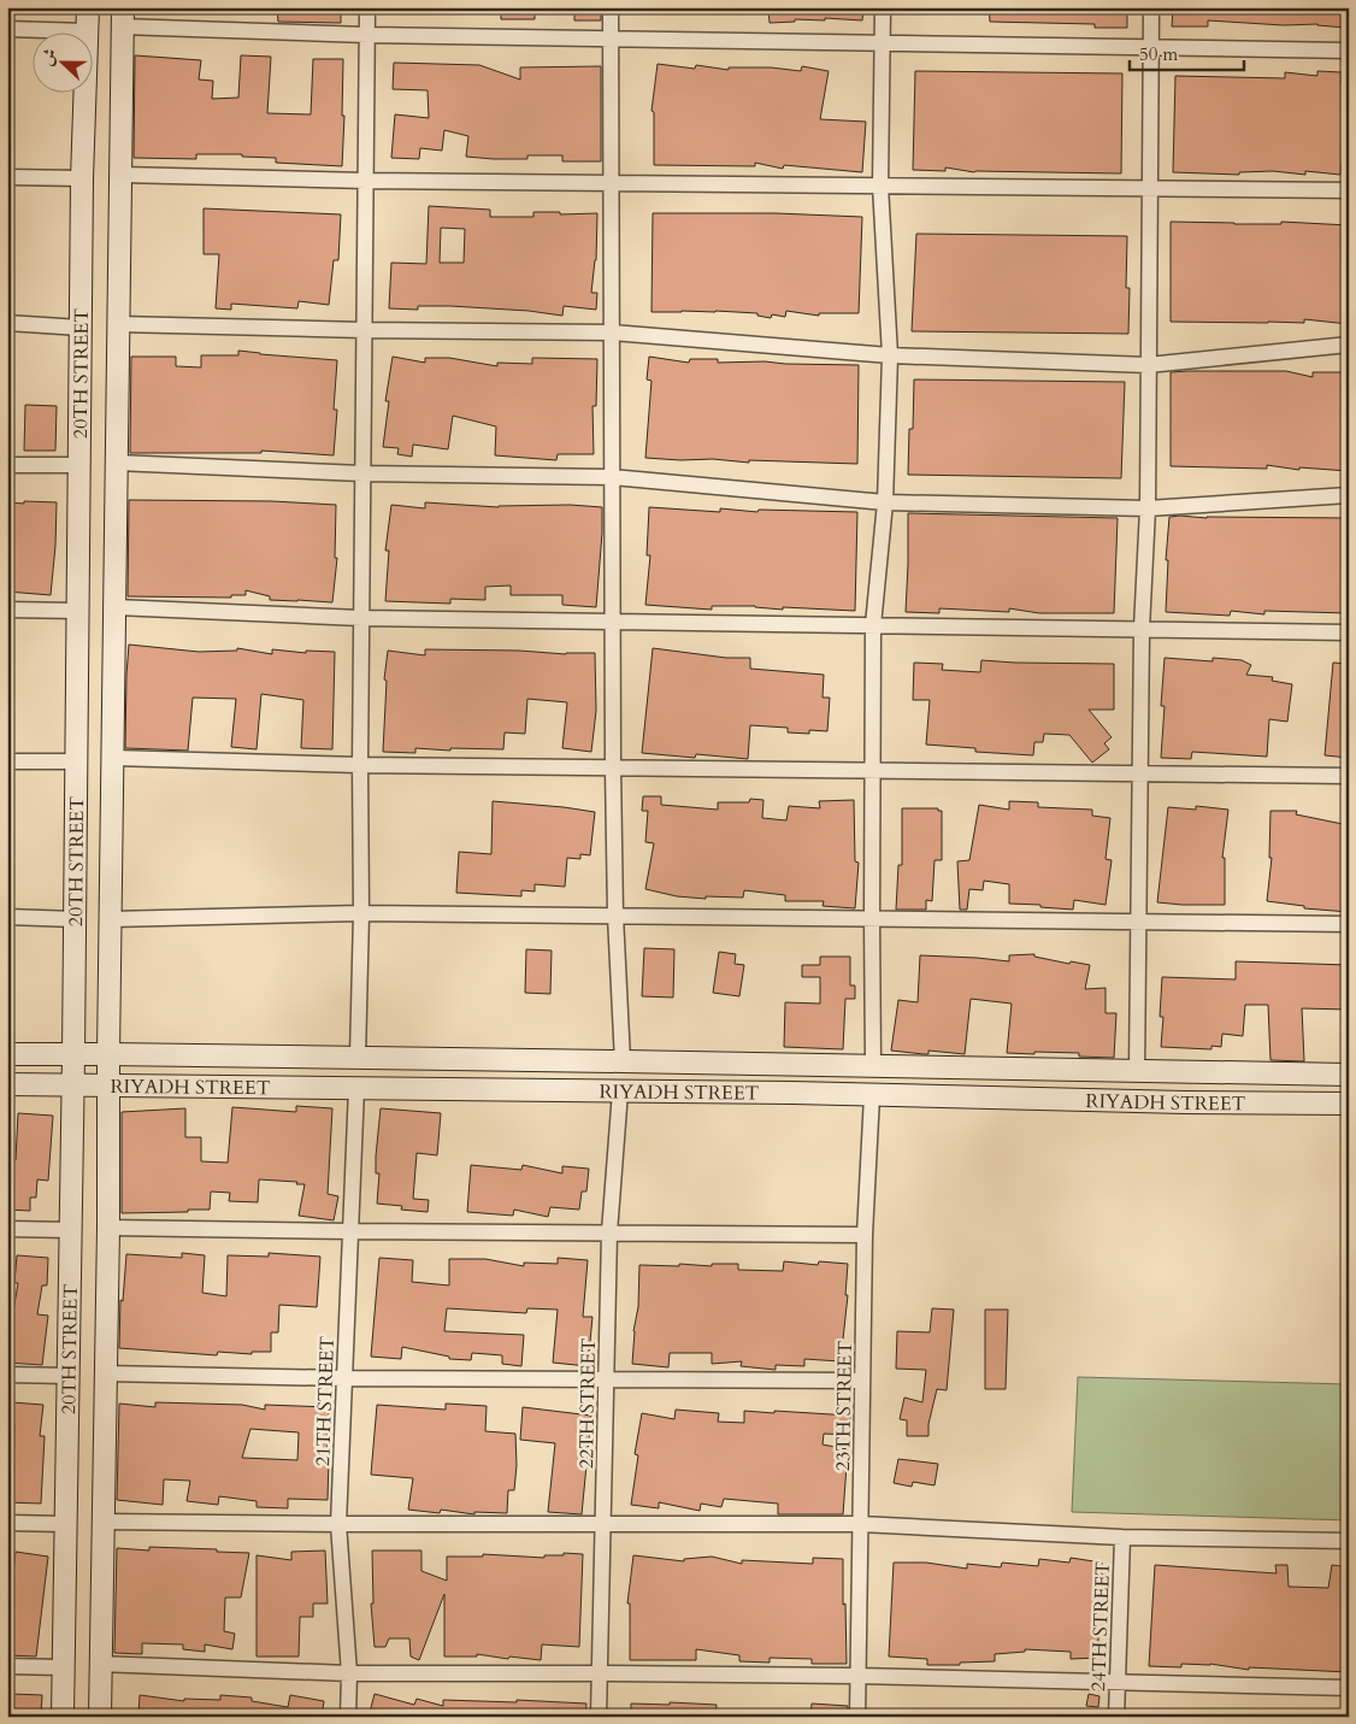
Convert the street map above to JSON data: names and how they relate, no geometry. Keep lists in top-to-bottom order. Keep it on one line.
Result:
{"streets":{"street":["20TH STREET","RIYADH STREET","21TH STREET","22TH STREET","23TH STREET","24TH STREET"]},"crossings":[["20TH STREET","RIYADH STREET"],["RIYADH STREET","21TH STREET"],["RIYADH STREET","22TH STREET"],["RIYADH STREET","23TH STREET"]],"scale_bar":"50 m","north":"left"}
